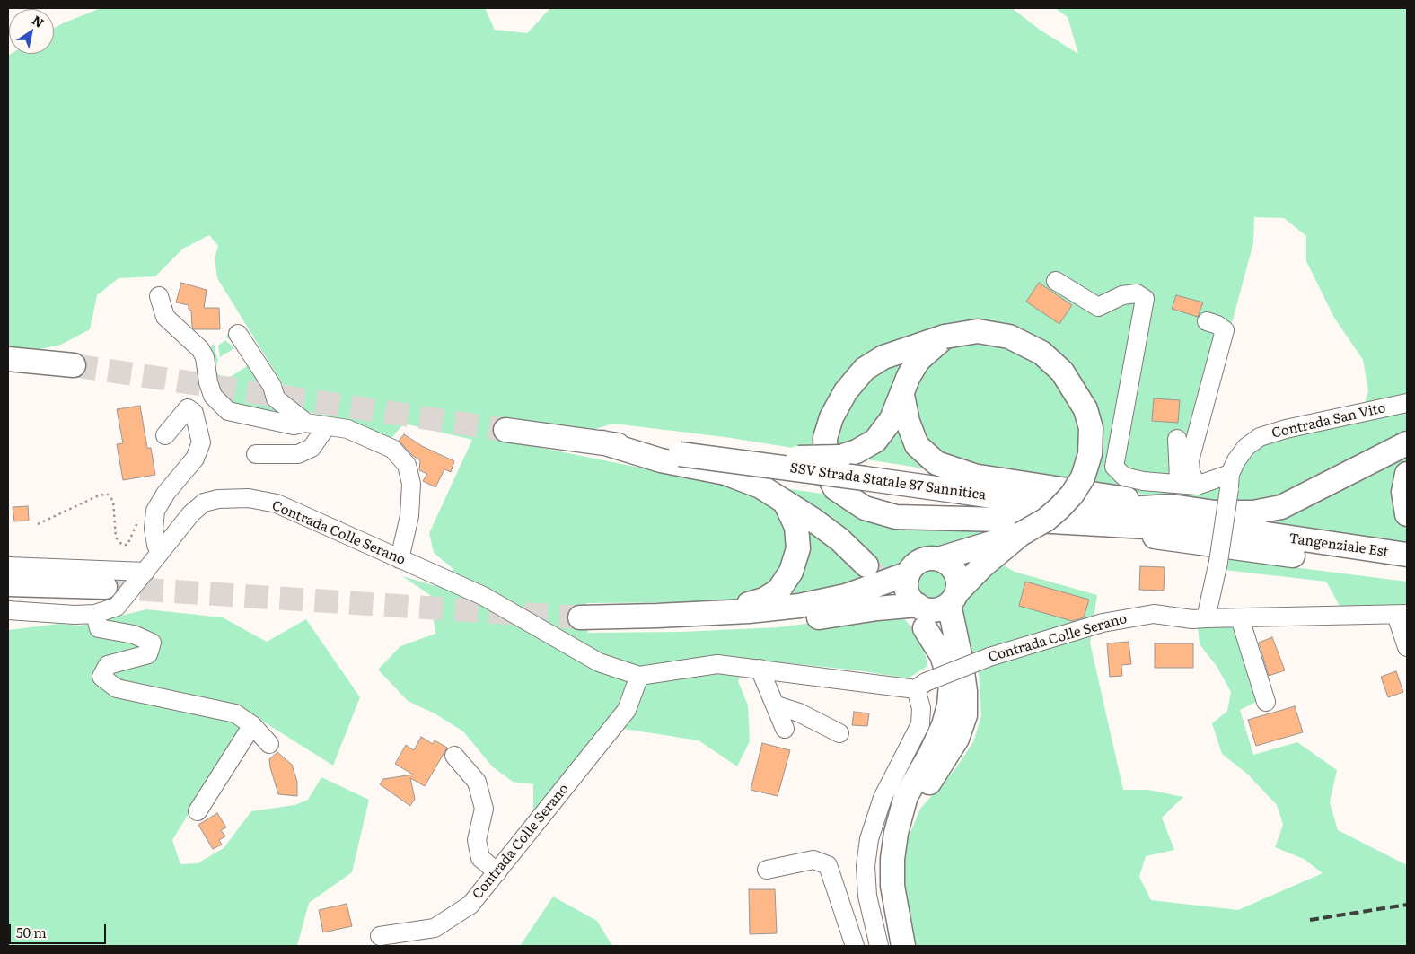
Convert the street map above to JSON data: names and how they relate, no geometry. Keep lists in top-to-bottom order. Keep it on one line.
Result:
{"streets":{"main road":["SSV Strada Statale 87 Sannitica","Tangenziale Est"],"street":["Contrada San Vito","Contrada Colle Serano"]},"crossings":[["SSV Strada Statale 87 Sannitica","Tangenziale Est"]],"scale_bar":"50 m","north":"top right"}
